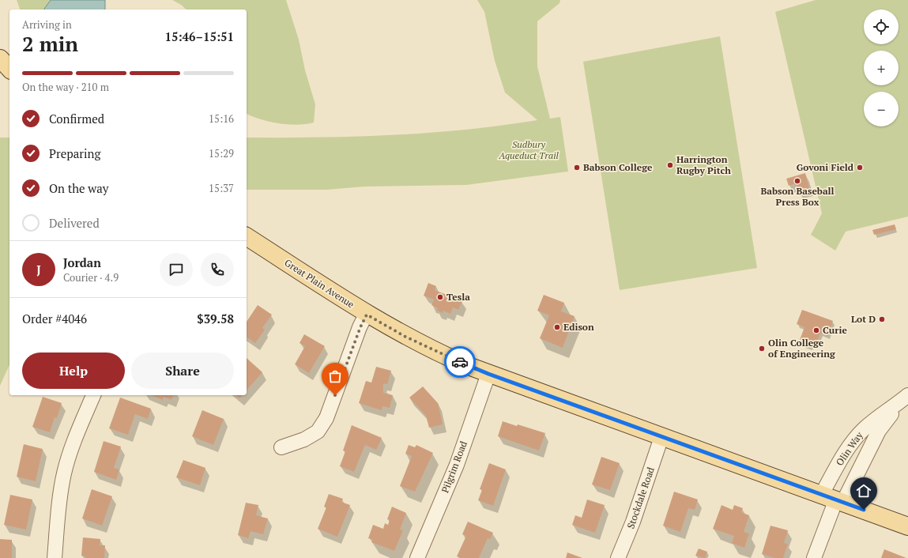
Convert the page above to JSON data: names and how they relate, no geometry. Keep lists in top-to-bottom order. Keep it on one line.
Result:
{"streets":{"main road":["Great Plain Avenue"],"street":["Olin Way","Pilgrim Road","Stockdale Road"]},"crossings":[["Great Plain Avenue","Olin Way"],["Great Plain Avenue","Pilgrim Road"],["Great Plain Avenue","Stockdale Road"]],"parks":["Sudbury Aqueduct Trail"],"places":["Harrington Rugby Pitch","Babson College","Govoni Field","Babson Baseball Press Box","Tesla","Lot D","Edison","Curie","Olin College of Engineering"],"page":{"map_buttons":["+","−"],"heading":["2 min","Arriving in","15:46–15:51"],"panel":["Jordan","Courier · 4.9","Order #4046","$39.58"],"bar":"On the way · 210 m","list":[["Confirmed","15:16"],["Preparing","15:29"],["On the way","15:37"],"Delivered"],"round":"J","buttons":["Help","Share"]}}
